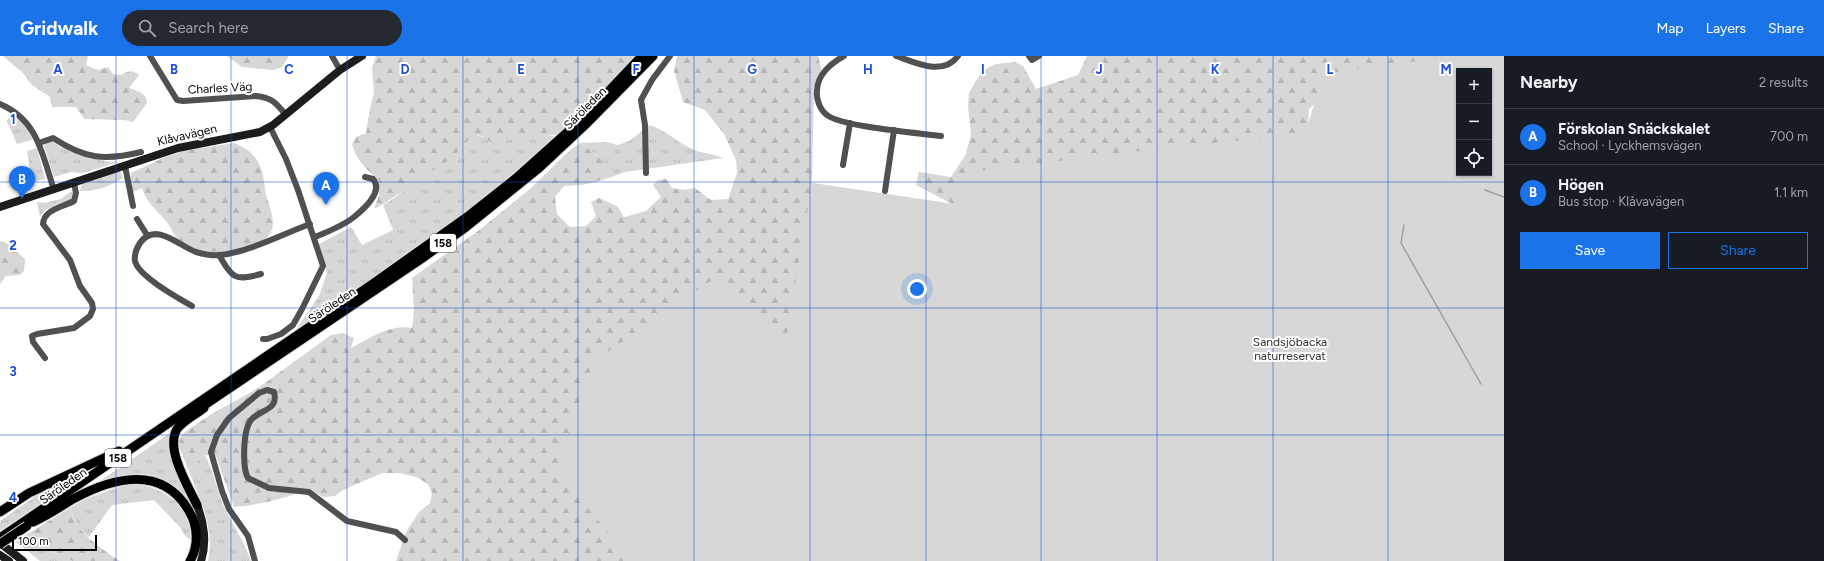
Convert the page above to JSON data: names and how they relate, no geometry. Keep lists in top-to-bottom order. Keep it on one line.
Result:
{"streets":{"main road":["Säröleden","158"],"street":["Charles Väg","Klåvavägen"]},"crossings":[["Charles Väg","Klåvavägen"],["Säröleden","158"]],"parks":["Sandsjöbacka naturreservat"],"scale_bar":"100 m","page":{"header":"Gridwalk","search":"Search here","nav":["Map","Layers","Share"],"heading":["Nearby","2 results"],"map_buttons":["+","−"],"list":[{"mark":"A","name":"Förskolan Snäckskalet","note":"School · Lyckhemsvägen","value":"700 m"},{"mark":"B","name":"Högen","note":"Bus stop · Klåvavägen","value":"1.1 km"}],"pins":["B","A"],"buttons":["Save","Share"],"scale":"100 m"},"grid":{"columns":["A","B","C","D","E","F","G","H","I","J","K","L","M"],"rows":["1","2","3","4"]}}
